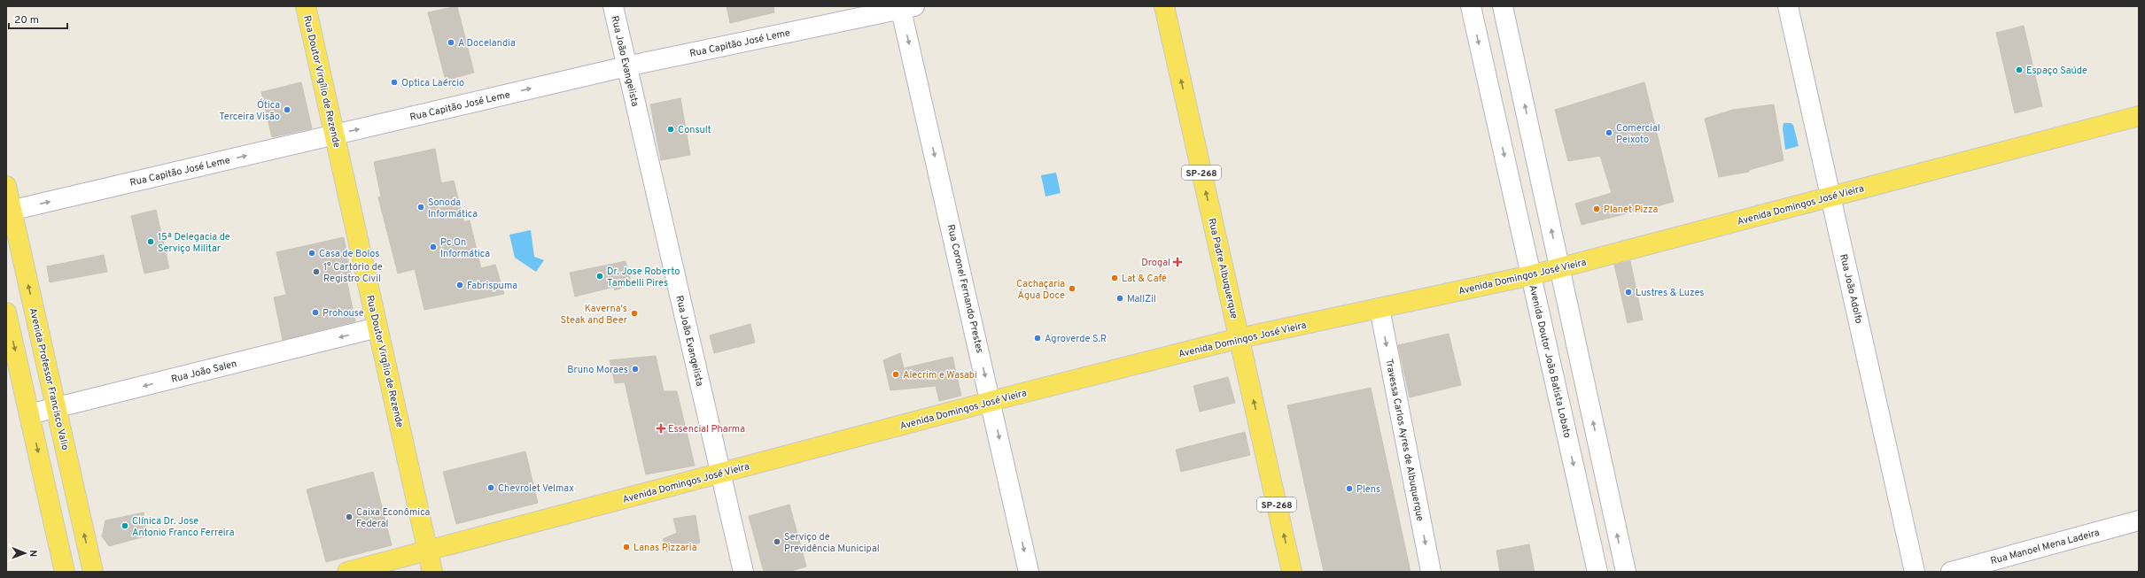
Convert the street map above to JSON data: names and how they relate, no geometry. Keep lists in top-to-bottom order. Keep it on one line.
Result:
{"streets":{"main road":["Rua Doutor Virgílio de Rezende","SP-268","Avenida Domingos José Vieira","Rua Padre Albuquerque","Avenida Professor Francisco Valio"],"street":["Rua Capitão José Leme","Rua João Evangelista","Rua Coronel Fernando Prestes","Rua João Adolfo","Avenida Doutor João Batista Lobato","Rua João Salen","Travessa Carlos Ayres de Albuquerque","Rua Manoel Mena Ladeira"]},"crossings":[["Rua Capitão José Leme","Rua João Evangelista"],["Rua Capitão José Leme","Rua Doutor Virgílio de Rezende"],["Rua Capitão José Leme","Rua Coronel Fernando Prestes"],["Rua Capitão José Leme","Avenida Professor Francisco Valio"],["Rua João Evangelista","Avenida Domingos José Vieira"],["Rua Doutor Virgílio de Rezende","Avenida Domingos José Vieira"],["Rua Doutor Virgílio de Rezende","Rua João Salen"],["Avenida Domingos José Vieira","Rua Padre Albuquerque"],["Avenida Domingos José Vieira","Rua Coronel Fernando Prestes"],["Avenida Domingos José Vieira","Rua João Adolfo"],["Avenida Domingos José Vieira","Avenida Doutor João Batista Lobato"],["Avenida Domingos José Vieira","Travessa Carlos Ayres de Albuquerque"],["Rua João Salen","Avenida Professor Francisco Valio"]],"one_way":["Rua Capitão José Leme","Rua Padre Albuquerque","Rua Coronel Fernando Prestes","Rua João Salen","Travessa Carlos Ayres de Albuquerque"],"places":{"other":["A Docelandia","Espaço Saúde","Optica Laércio","Ótica Terceira Visão","Consult","Comercial Peixoto","Sonoda Informática","Planet Pizza","15ª Delegacia de Serviço Militar","Pc On Informática","Casa de Bolos","1° Cartório de Registro Civil","Dr. Jose Roberto Tambelli Pires","Lat & Café","Fabrispuma","Cachaçaria Água Doce","Lustres & Luzes","MallZil","Prohouse","Kaverna's Steak and Beer","Agroverde S.R","Bruno Moraes","Alecrim e Wasabi","Chevrolet Velmax","Plens","Caixa Econômica Federal","Clínica Dr. Jose Antonio Franco Ferreira","Serviço de Previdência Municipal","Lanas Pizzaria"],"health":["Drogal","Essencial Pharma"]},"scale_bar":"20 m","north":"right"}
